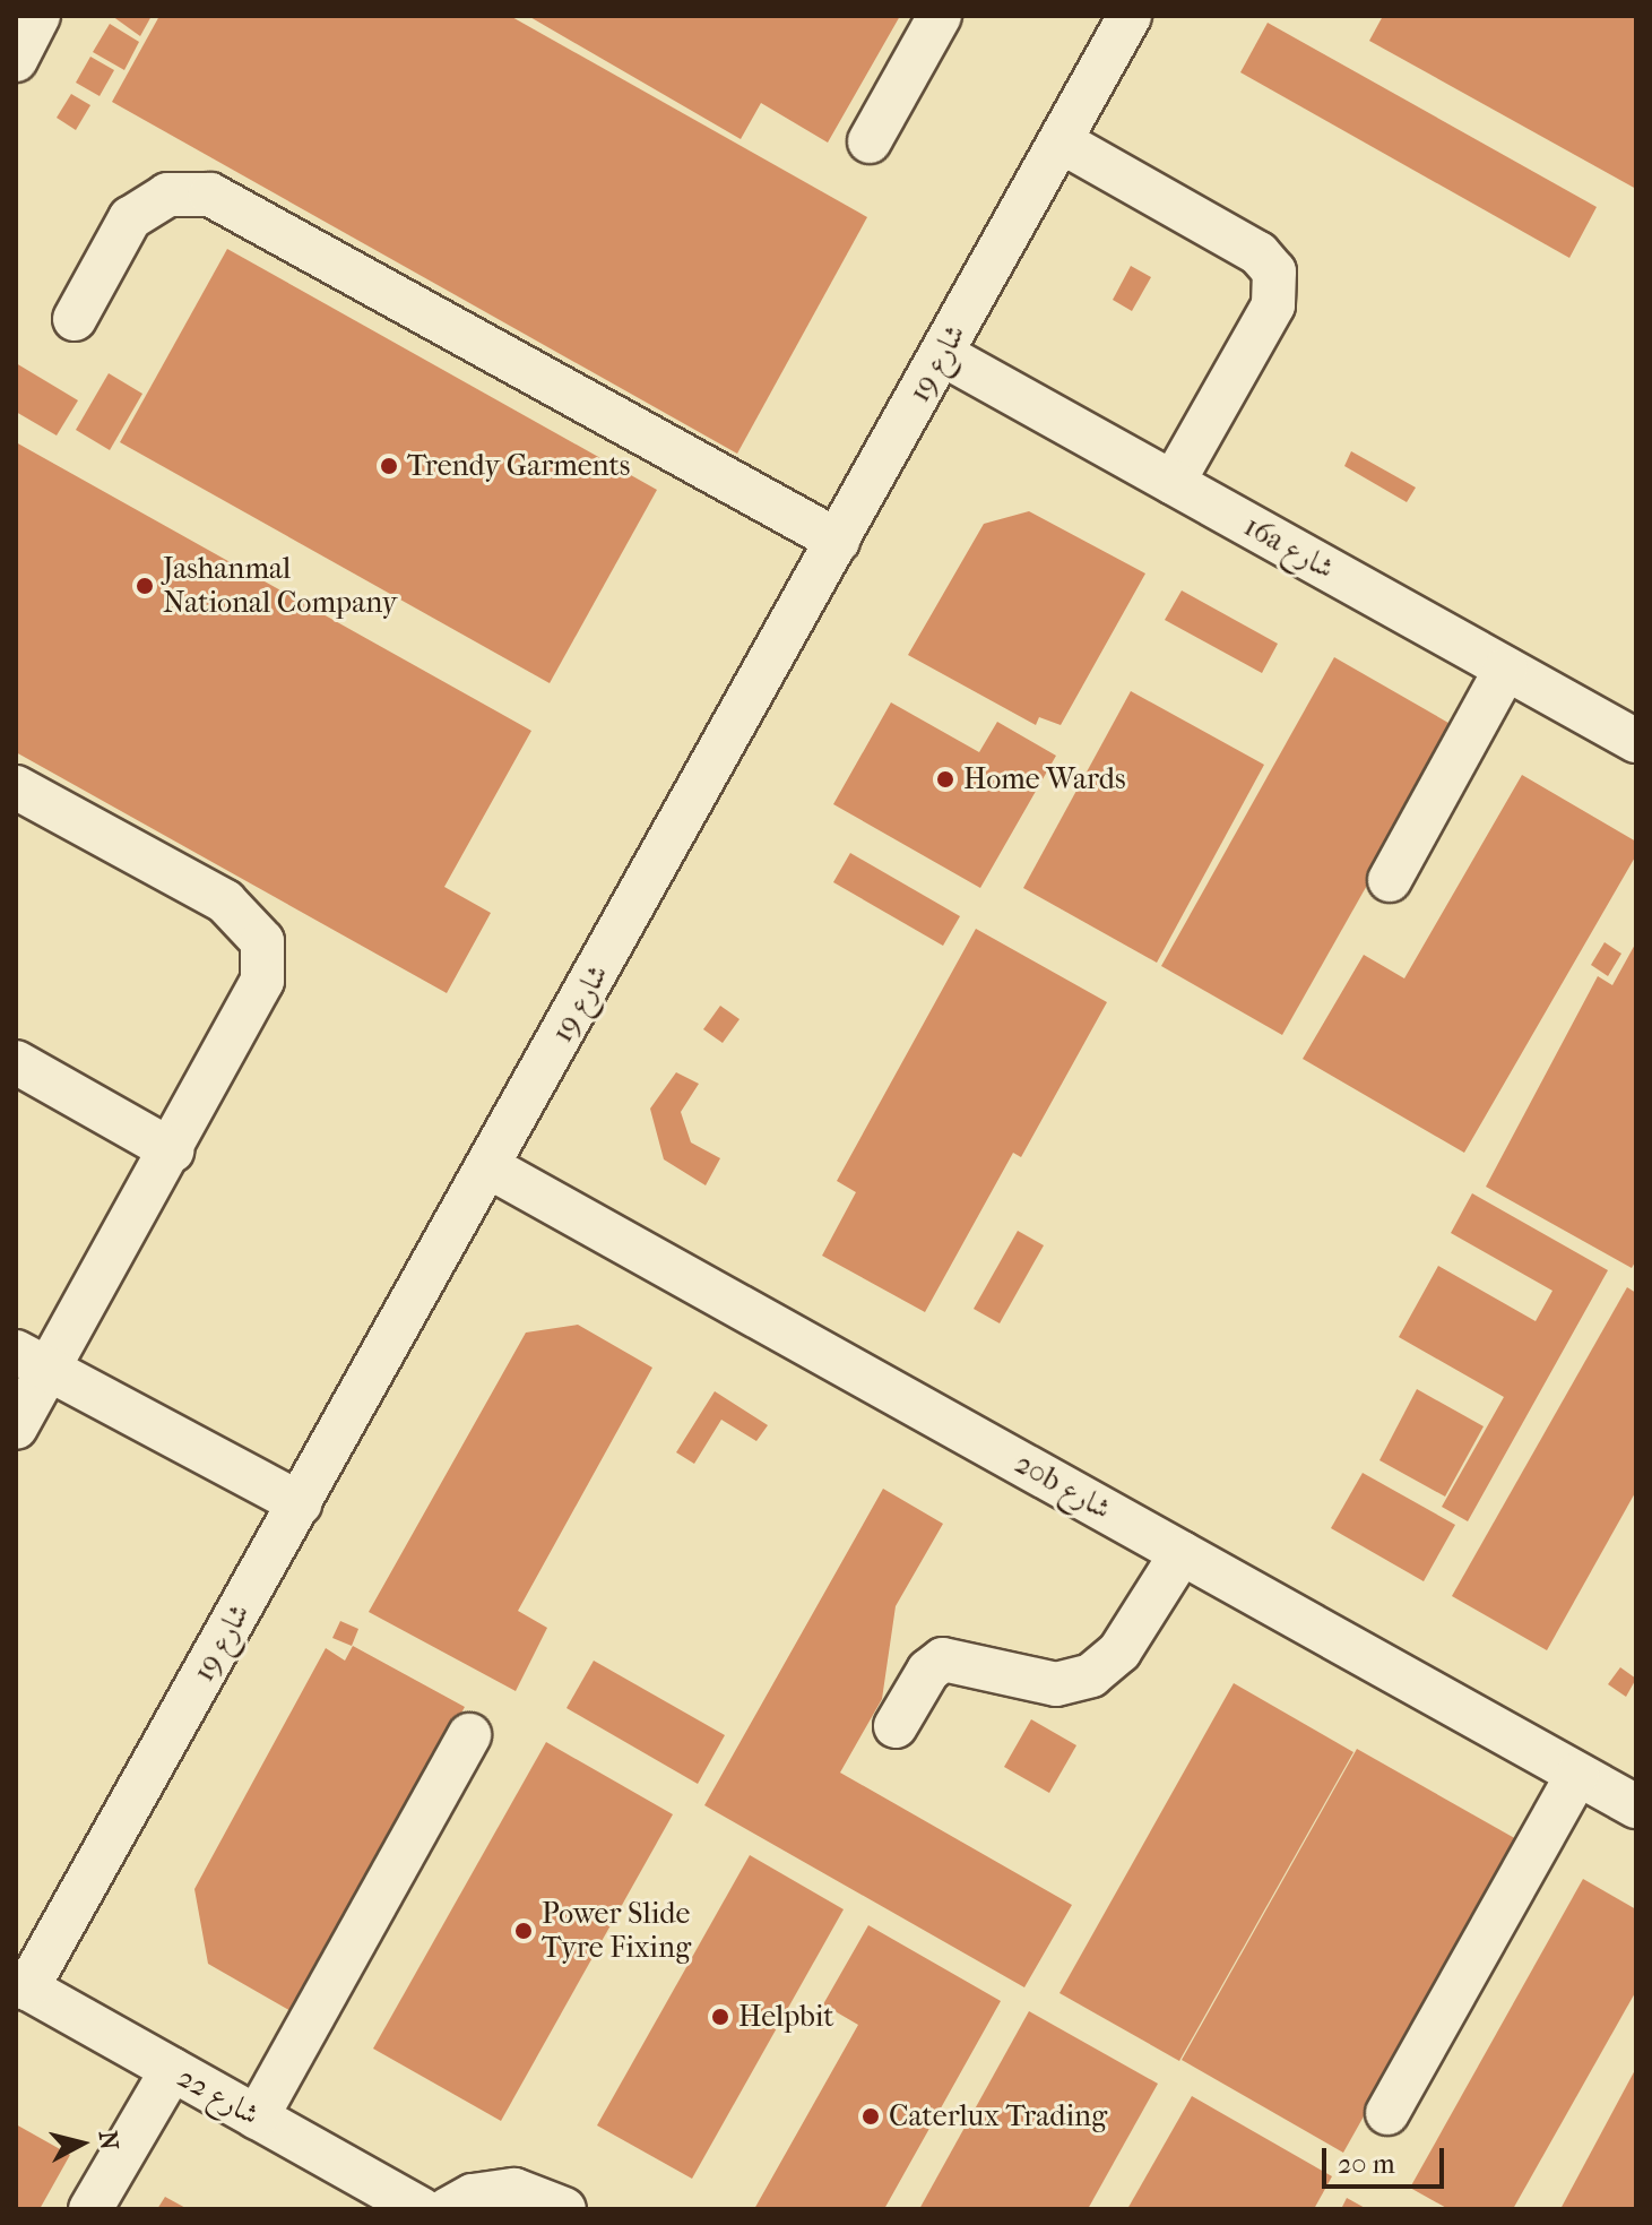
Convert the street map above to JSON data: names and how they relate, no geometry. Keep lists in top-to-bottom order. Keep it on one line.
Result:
{"streets":{"street":["شارع 19","16a شارع","20b شارع","شارع 22"]},"crossings":[["شارع 19","16a شارع"],["شارع 19","20b شارع"],["شارع 19","شارع 22"]],"places":["Trendy Garments","Jashanmal National Company","Home Wards","Power Slide Tyre Fixing","Helpbit","Caterlux Trading"],"scale_bar":"20 m","north":"right"}
